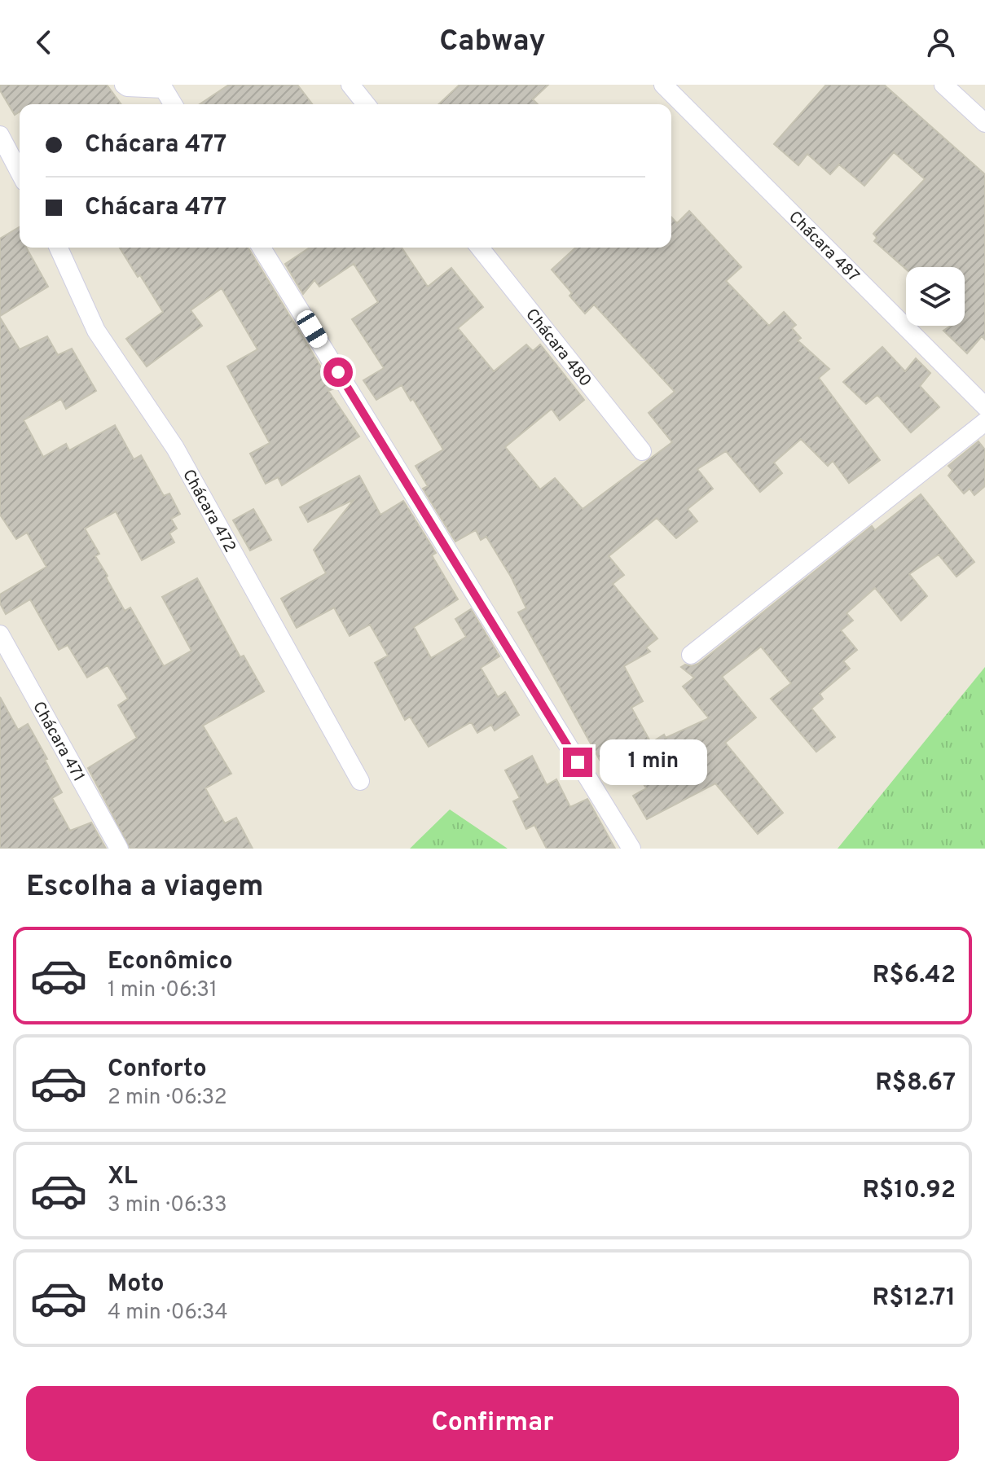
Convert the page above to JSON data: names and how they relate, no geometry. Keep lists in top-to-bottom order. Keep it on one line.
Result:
{"streets":{"street":["Chácara 487","Chácara 480","Chácara 472","Chácara 471"]},"page":{"header":"Cabway","banner":["Chácara 477","Chácara 477"],"bubble":"1 min","heading":"Escolha a viagem","list":[{"name":"Econômico","note":"1 min · 06:31","value":"R$6.42"},{"name":"Conforto","note":"2 min · 06:32","value":"R$8.67"},{"name":"XL","note":"3 min · 06:33","value":"R$10.92"},{"name":"Moto","note":"4 min · 06:34","value":"R$12.71"}],"buttons":"Confirmar"}}
